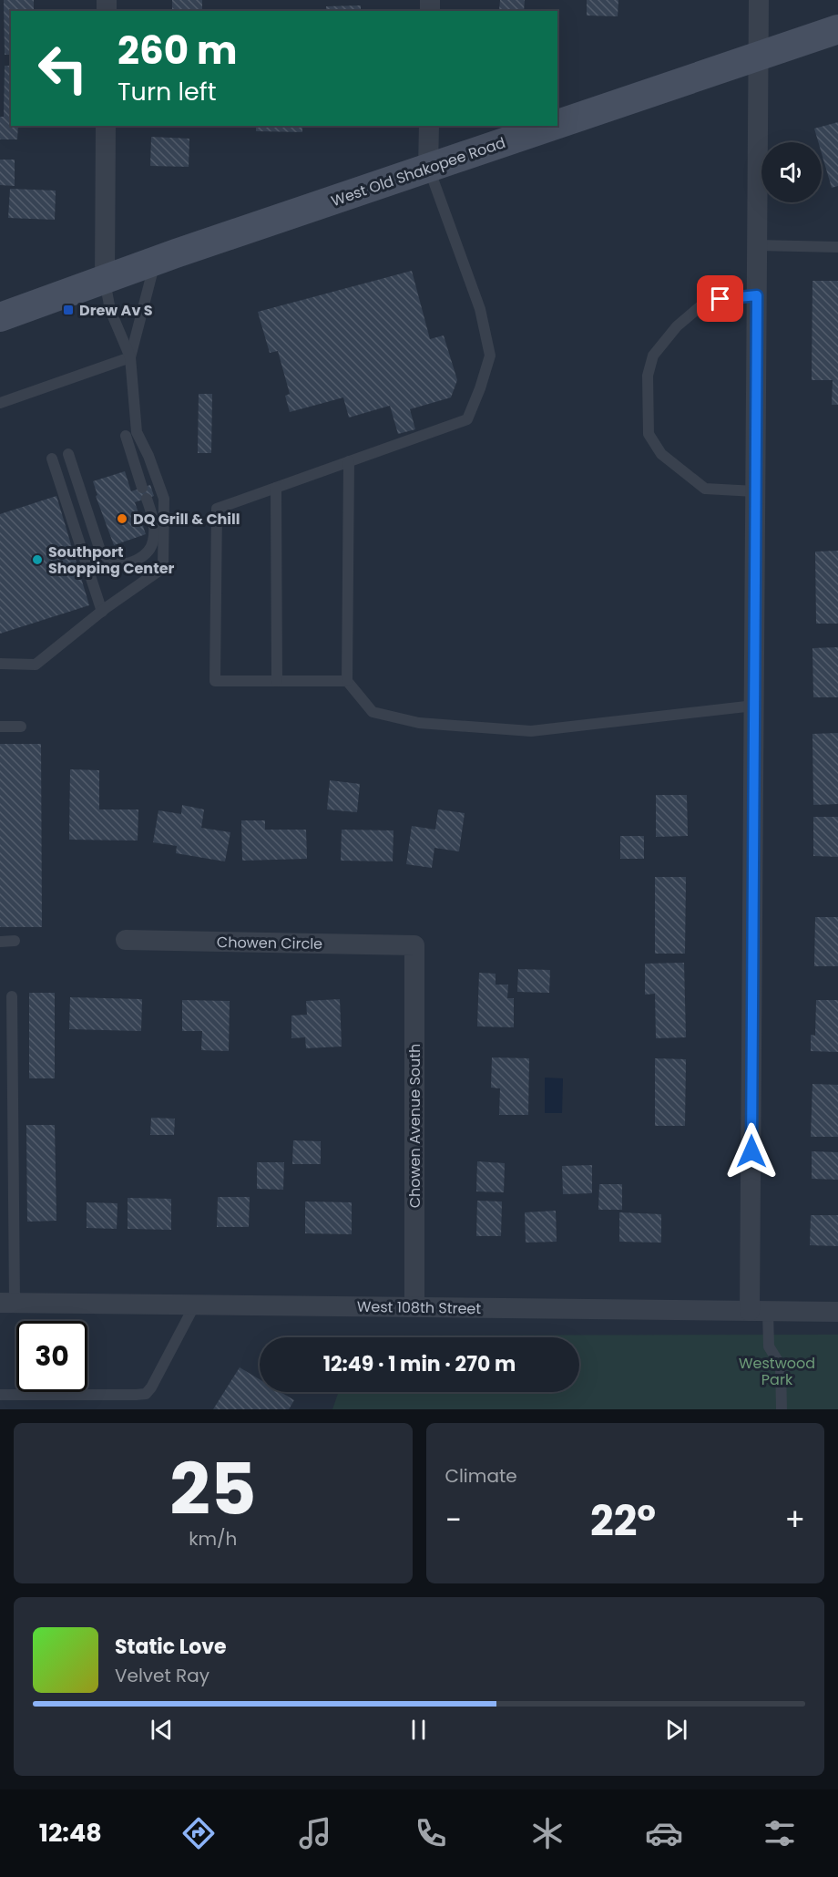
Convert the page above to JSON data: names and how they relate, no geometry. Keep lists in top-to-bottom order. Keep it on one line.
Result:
{"streets":{"main road":["West Old Shakopee Road"],"street":["Chowen Circle","Chowen Avenue South","West 108th Street"]},"crossings":[["Chowen Circle","Chowen Avenue South"],["Chowen Avenue South","West 108th Street"]],"parks":["Westwood Park"],"places":{"transit":["Drew Av S"],"other":["DQ Grill & Chill","Southport Shopping Center"]},"page":{"turn":["260 m","Turn left"],"limit":"30","trip":"12:49 · 1 min · 270 m","tile":[["25","km/h"],"Climate"],"heat":["−","22°","+"],"song":["Static Love","Velvet Ray"],"tabs":"12:48"}}
